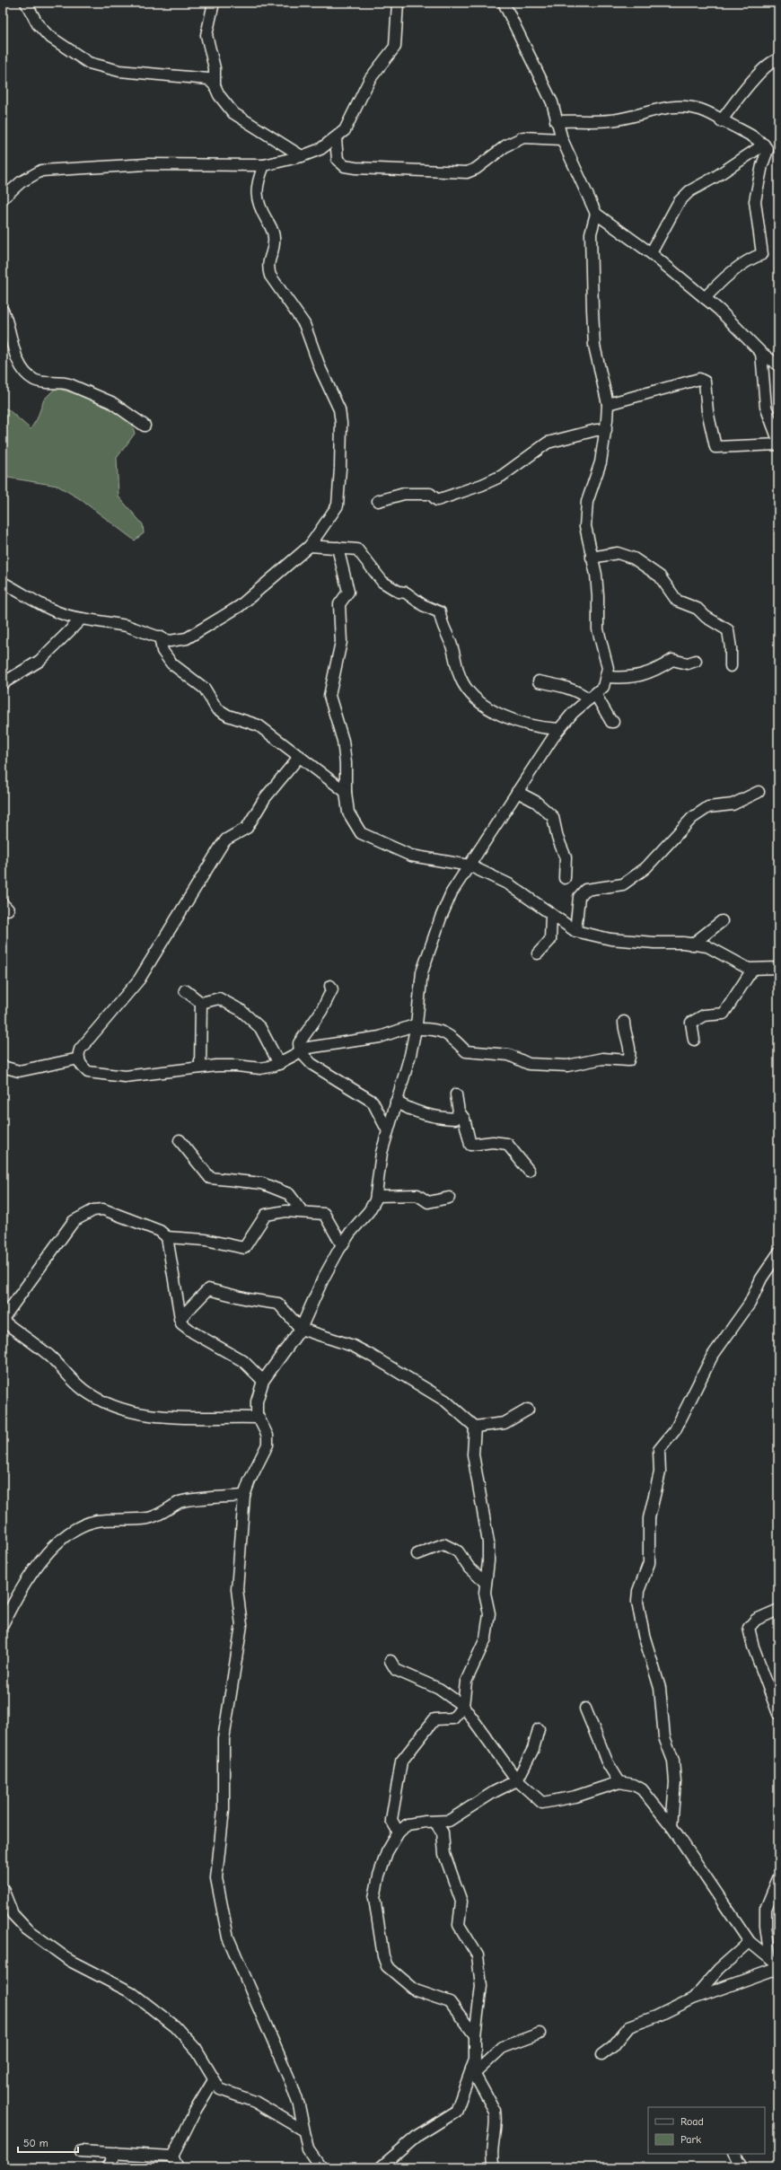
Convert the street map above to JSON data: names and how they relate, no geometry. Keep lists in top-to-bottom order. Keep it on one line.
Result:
{"legend":["Road","Park"],"scale_bar":"50 m"}
